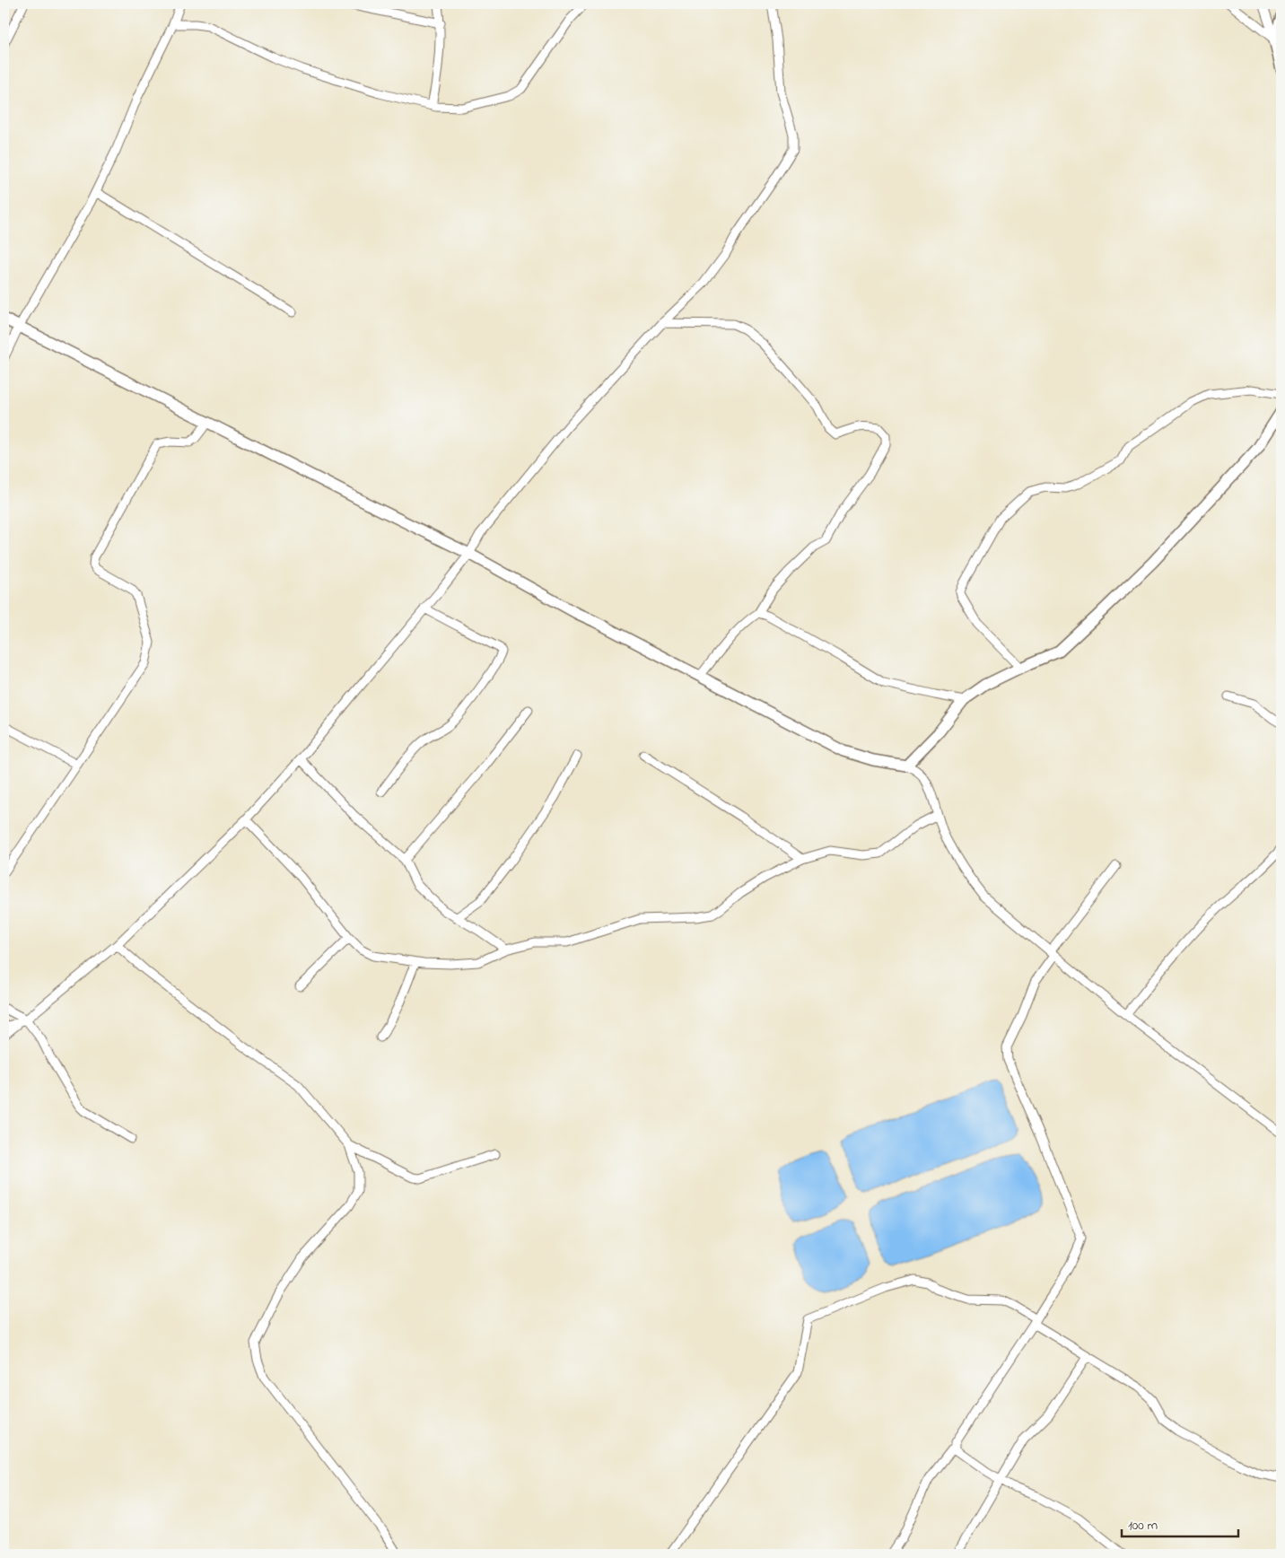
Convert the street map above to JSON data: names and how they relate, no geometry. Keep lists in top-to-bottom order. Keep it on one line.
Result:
{"scale_bar":"100 m"}
